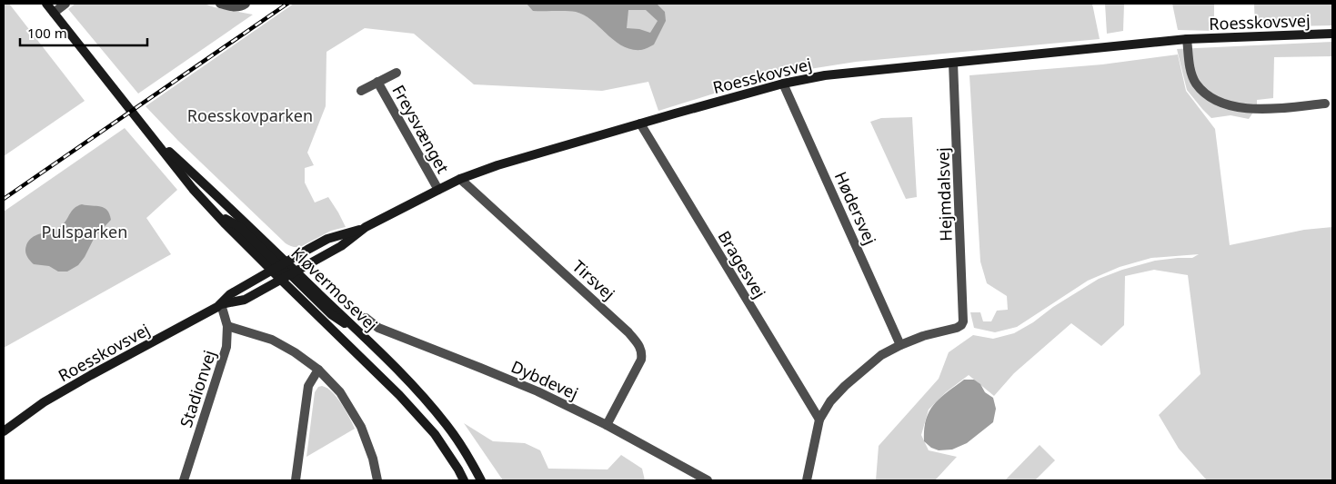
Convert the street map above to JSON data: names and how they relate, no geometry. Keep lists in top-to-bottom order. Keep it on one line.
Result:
{"streets":{"street":["Roesskovsvej","Freysvænget","Hejmdalsvej","Hødersvej","Bragesvej","Tirsvej","Kløvermosevej","Dybdevej","Stadionvej"]},"crossings":[["Roesskovsvej","Freysvænget"],["Roesskovsvej","Hejmdalsvej"],["Roesskovsvej","Hødersvej"],["Roesskovsvej","Bragesvej"],["Roesskovsvej","Tirsvej"],["Roesskovsvej","Kløvermosevej"],["Roesskovsvej","Stadionvej"],["Hejmdalsvej","Hødersvej"],["Tirsvej","Dybdevej"]],"parks":["Roesskovparken","Pulsparken"],"scale_bar":"100 m"}
